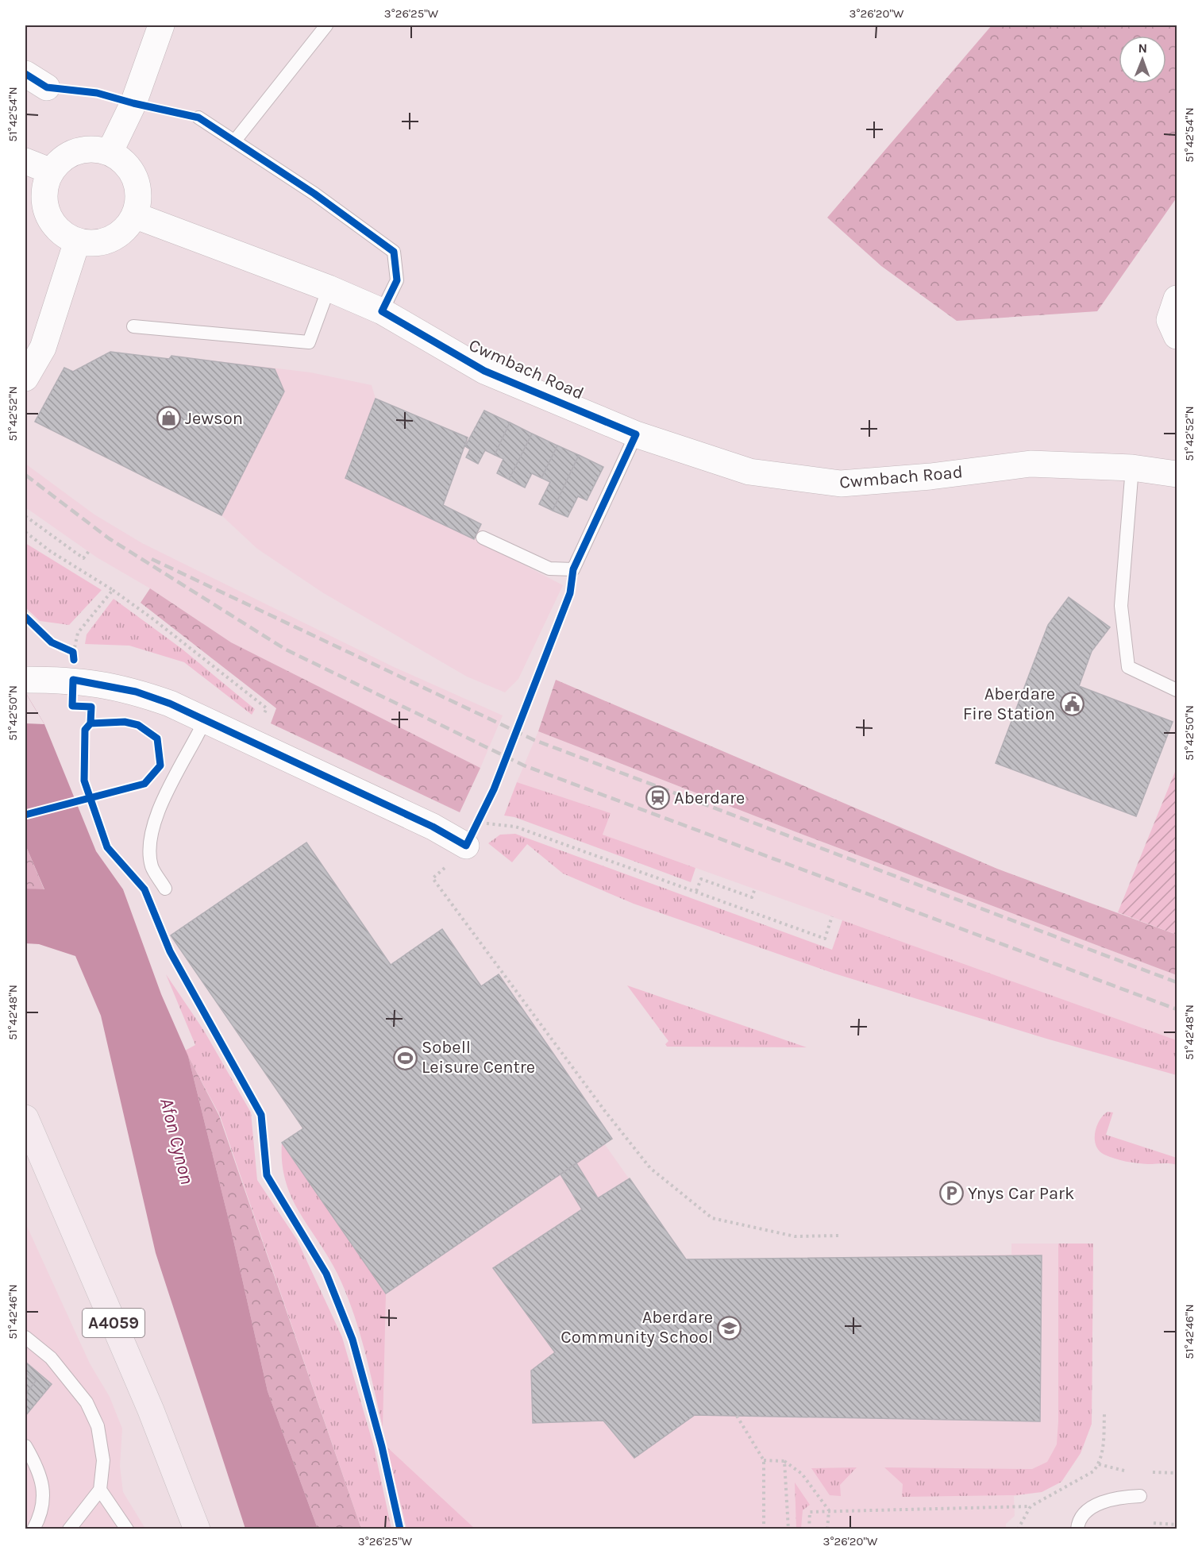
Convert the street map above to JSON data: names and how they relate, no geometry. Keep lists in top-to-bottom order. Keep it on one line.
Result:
{"streets":{"main road":["A4059"],"street":["Cwmbach Road"]},"water":["Afon Cynon"],"places":{"shop":["Jewson"],"public building":["Aberdare Fire Station"],"station":["Aberdare"],"sports":["Sobell Leisure Centre"],"parking":["Ynys Car Park"],"school or university":["Aberdare Community School"]},"north":"top","coordinates":["3°26'25\"W","3°26'20\"W","51°42'54\"N","51°42'52\"N","51°42'50\"N","51°42'48\"N","51°42'46\"N"]}
